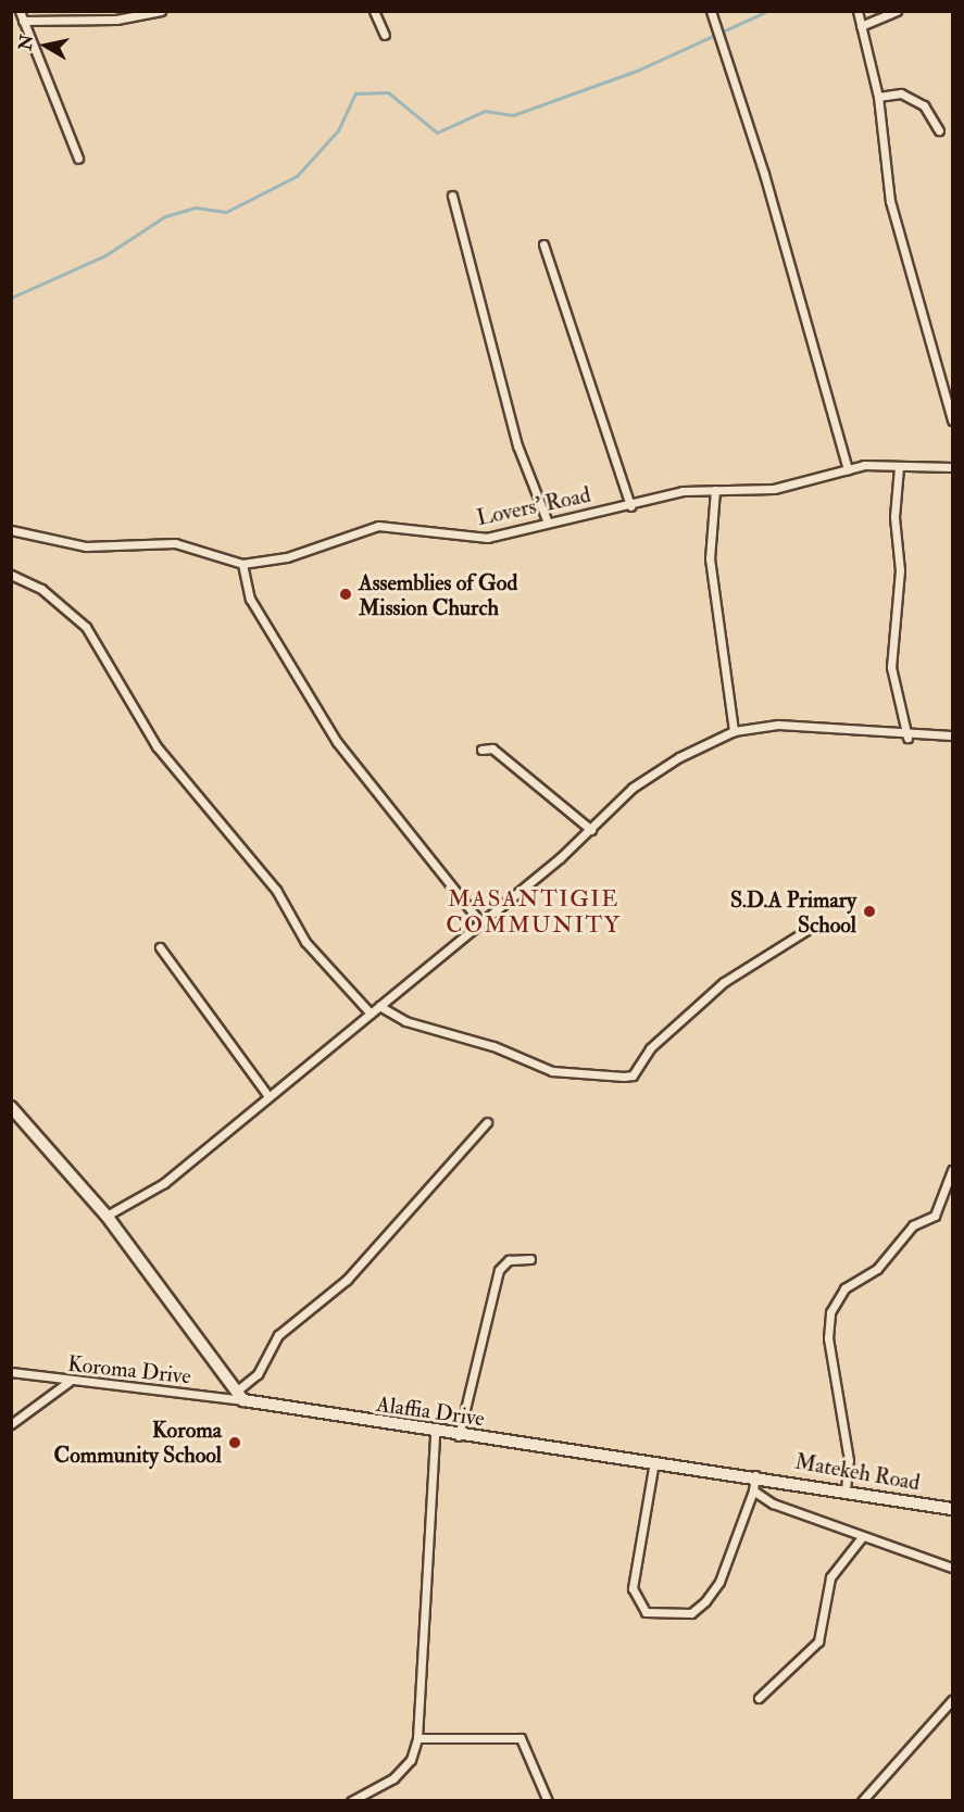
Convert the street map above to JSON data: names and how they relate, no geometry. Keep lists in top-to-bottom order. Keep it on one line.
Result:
{"streets":{"street":["Lovers' Road","Koroma Drive","Alaffia Drive","Matekeh Road"]},"crossings":[["Koroma Drive","Alaffia Drive"],["Alaffia Drive","Matekeh Road"]],"districts":["MASANTIGIE COMMUNITY"],"places":["Assemblies of God Mission Church","S.D.A Primary School","Koroma Community School"],"north":"left"}
